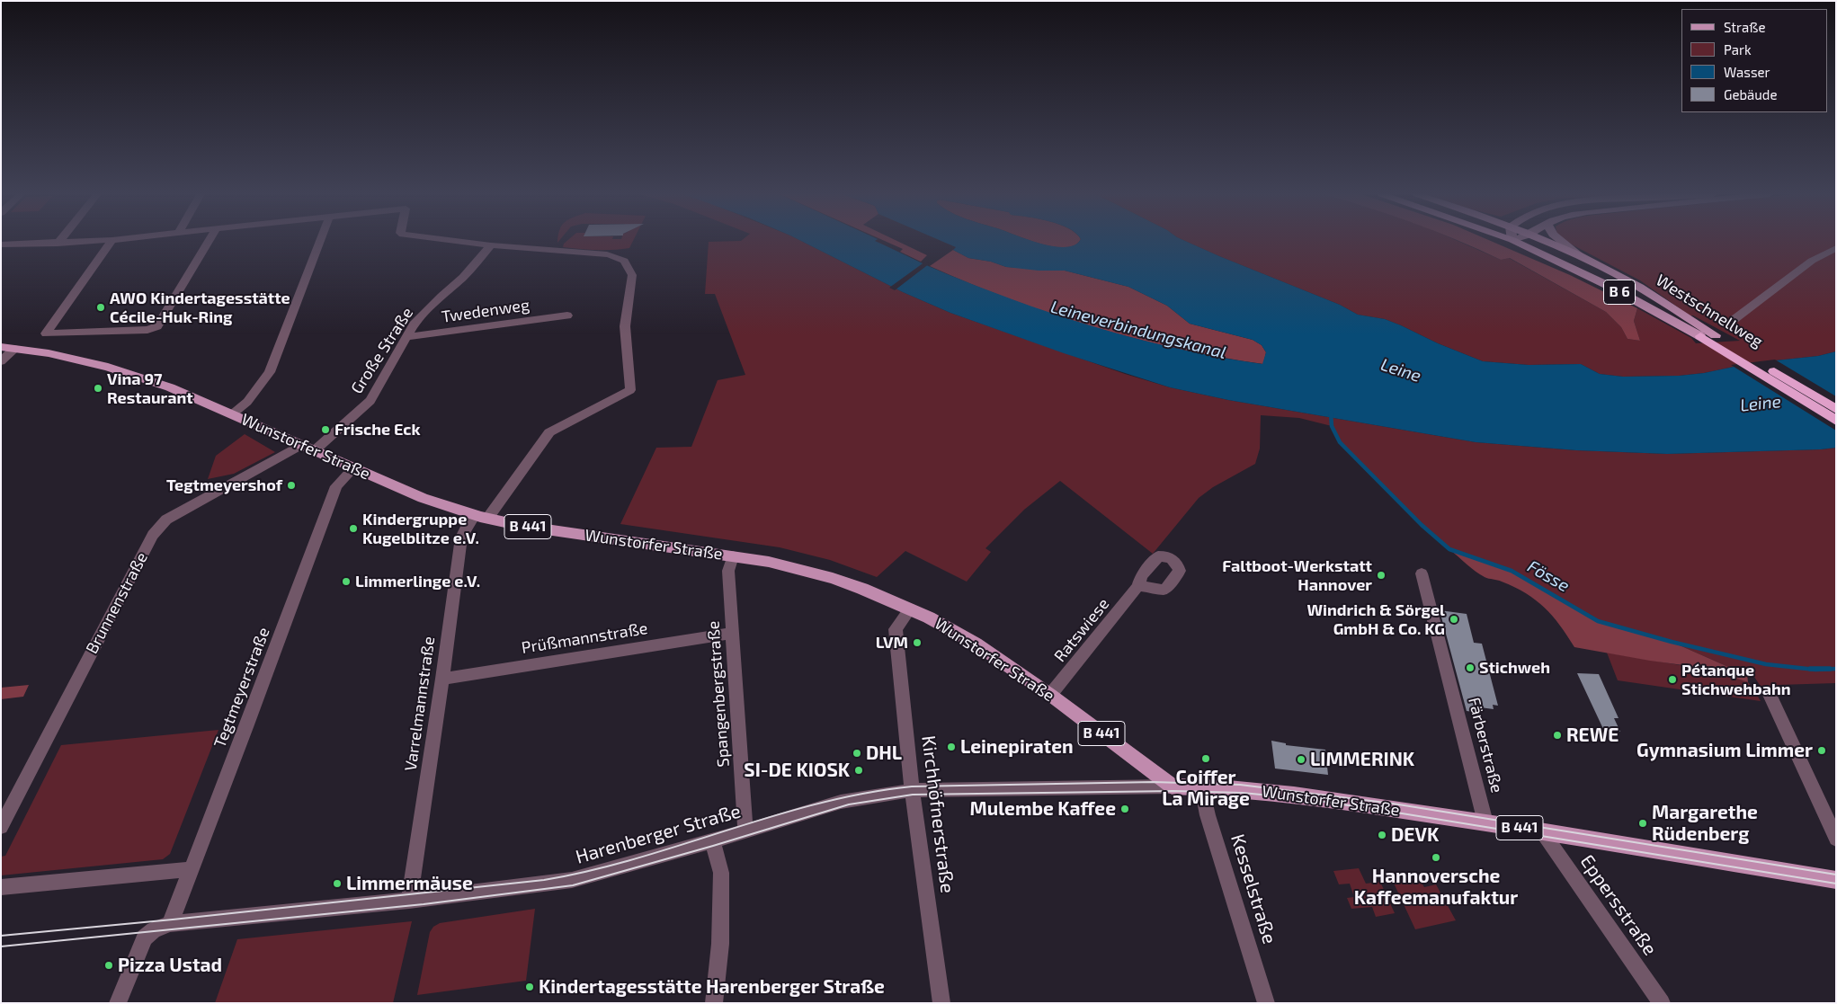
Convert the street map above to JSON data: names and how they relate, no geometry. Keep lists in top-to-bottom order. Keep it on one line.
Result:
{"streets":{"highway":["B 6","Westschnellweg"],"main road":["Wunstorfer Straße","B 441"],"street":["Twedenweg","Große Straße","Brunnenstraße","Ratswiese","Prüßmannstraße","Tegtmeyerstraße","Spangenbergstraße","Varrelmannstraße","Färberstraße","Kirchhöfnerstraße","Harenberger Straße","Kesselstraße","Eppersstraße"]},"crossings":[["Twedenweg","Große Straße"],["Große Straße","Wunstorfer Straße"],["Große Straße","Varrelmannstraße"],["Wunstorfer Straße","Brunnenstraße"],["Wunstorfer Straße","Ratswiese"],["Wunstorfer Straße","Tegtmeyerstraße"],["Wunstorfer Straße","Spangenbergstraße"],["Wunstorfer Straße","Varrelmannstraße"],["Wunstorfer Straße","Färberstraße"],["Wunstorfer Straße","Kirchhöfnerstraße"],["Wunstorfer Straße","Harenberger Straße"],["Wunstorfer Straße","Kesselstraße"],["Wunstorfer Straße","Eppersstraße"],["Prüßmannstraße","Spangenbergstraße"],["Prüßmannstraße","Varrelmannstraße"],["Tegtmeyerstraße","Harenberger Straße"],["Spangenbergstraße","Harenberger Straße"],["Varrelmannstraße","Harenberger Straße"],["Kirchhöfnerstraße","Harenberger Straße"]],"water":["Leineverbindungskanal","Leine","Fösse"],"places":["AWO Kindertagesstätte Cécile-Huk-Ring","Vina 97 Restaurant","Frische Eck","Tegtmeyershof","Kindergruppe Kugelblitze e.V.","Faltboot-Werkstatt Hannover","Limmerlinge e.V.","Windrich & Sörgel GmbH & Co. KG","LVM","Stichweh","Pétanque Stichwehbahn","REWE","Leinepiraten","Gymnasium Limmer","DHL","Coiffer La Mirage","LIMMERINK","SI-DE KIOSK","Mulembe Kaffee","Margarethe Rüdenberg","DEVK","Hannoversche Kaffeemanufaktur","Limmermäuse","Pizza Ustad","Kindertagesstätte Harenberger Straße"],"legend":["Straße","Park","Wasser","Gebäude"]}
